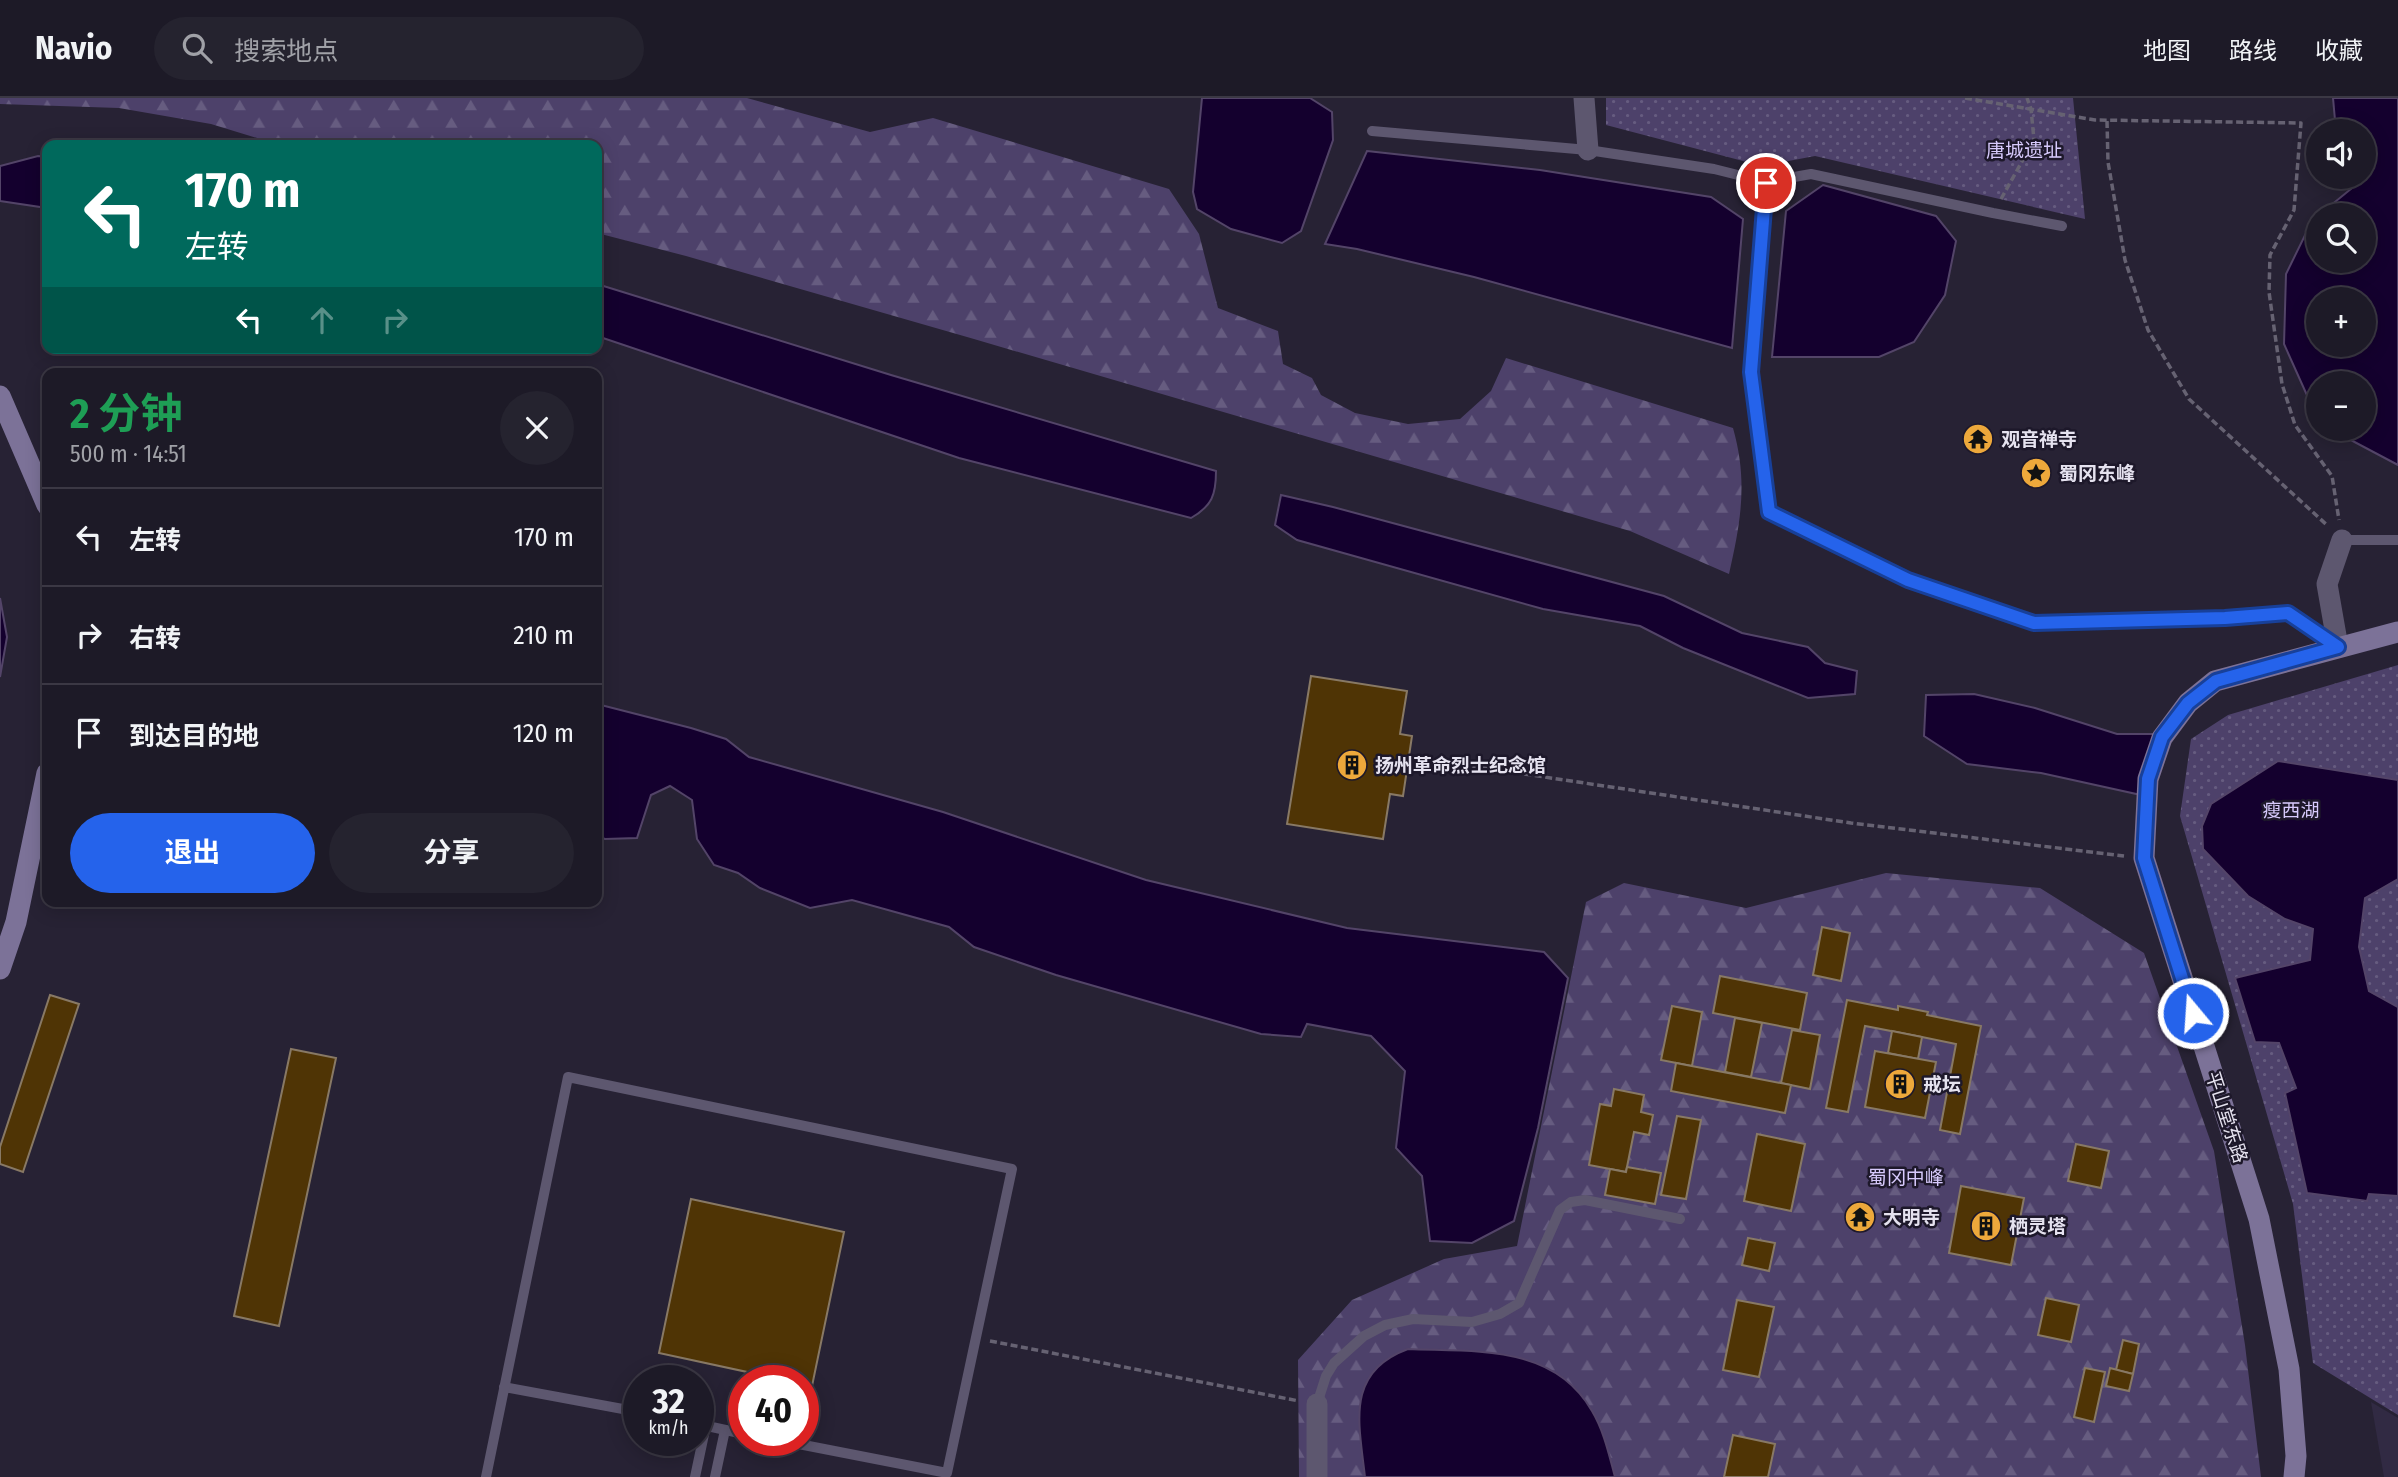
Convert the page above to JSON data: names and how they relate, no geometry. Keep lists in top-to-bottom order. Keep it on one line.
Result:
{"streets":{"street":["平山堂东路"]},"parks":["唐城遗址","瘦西湖","蜀冈中峰"],"places":{"temple":["观音禅寺","大明寺"],"place":["蜀冈东峰"],"building":["扬州革命烈士纪念馆","戒坛","栖灵塔"]},"page":{"header":"Navio","search":"搜索地点","nav":["地图","路线","收藏"],"map_buttons":["+","−"],"turn":["170 m","左转"],"heading":["2 分钟","500 m · 14:51"],"list":[{"name":"左转","value":"170 m"},{"name":"右转","value":"210 m"},{"name":"到达目的地","value":"120 m"}],"buttons":["退出","分享"],"speed":"32 km/h","limit":"40"}}
